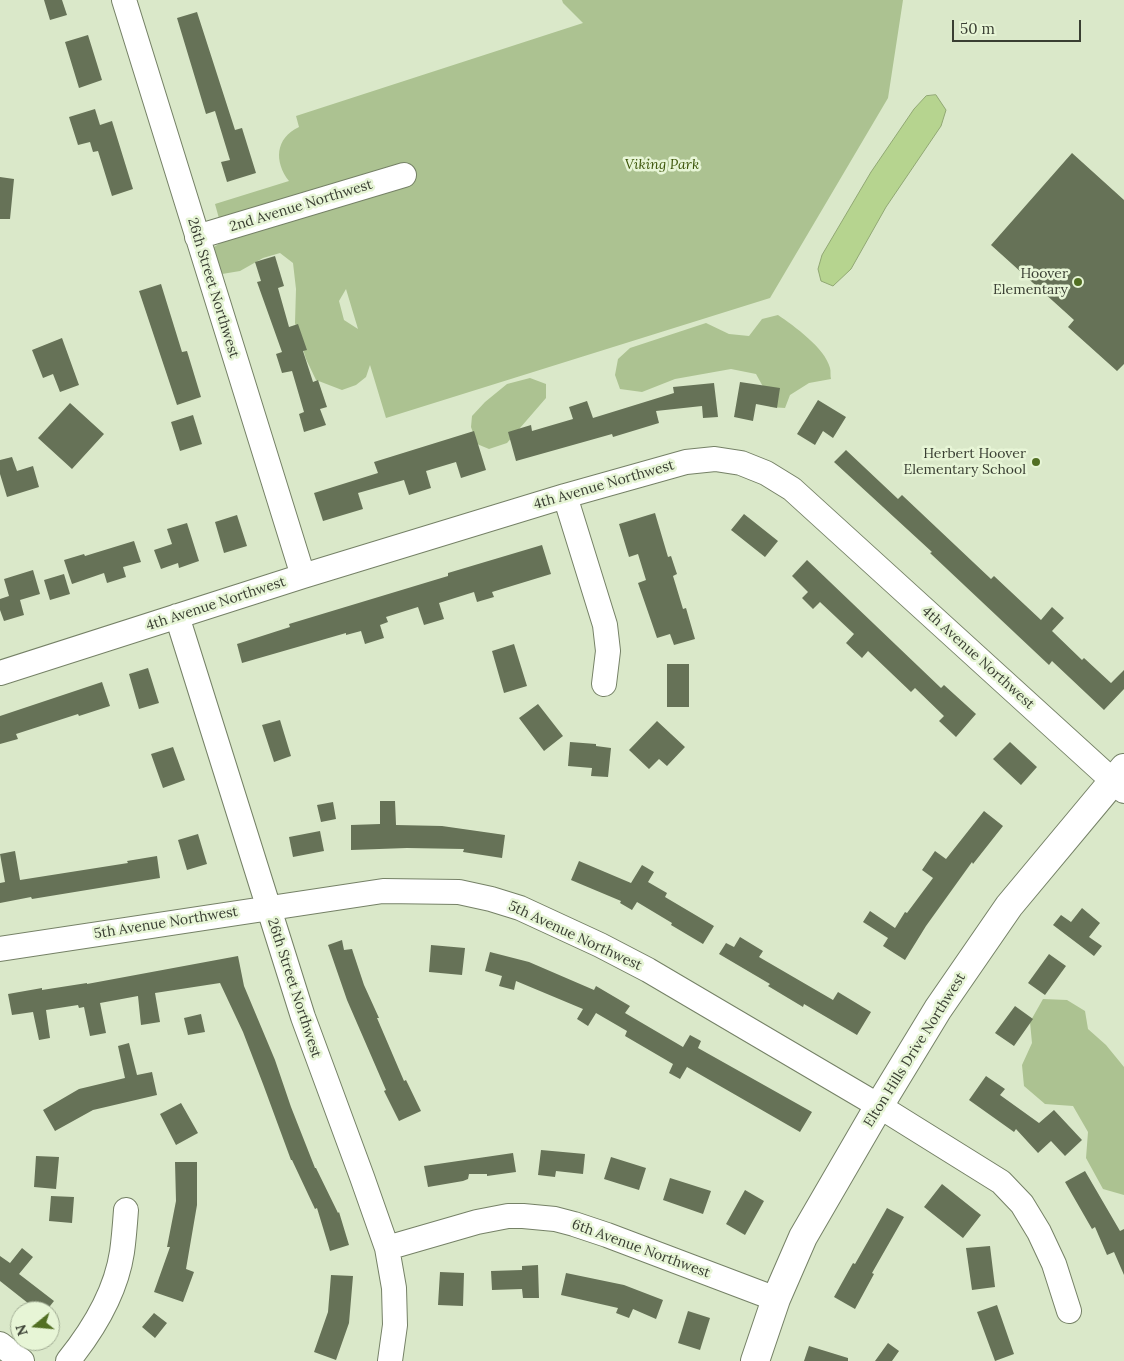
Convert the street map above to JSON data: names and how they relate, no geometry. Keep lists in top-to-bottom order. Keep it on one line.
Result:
{"streets":{"main road":["Elton Hills Drive Northwest"],"street":["2nd Avenue Northwest","26th Street Northwest","4th Avenue Northwest","5th Avenue Northwest","6th Avenue Northwest"]},"crossings":[["2nd Avenue Northwest","26th Street Northwest"],["26th Street Northwest","4th Avenue Northwest"],["26th Street Northwest","5th Avenue Northwest"],["26th Street Northwest","6th Avenue Northwest"],["4th Avenue Northwest","Elton Hills Drive Northwest"],["5th Avenue Northwest","Elton Hills Drive Northwest"],["Elton Hills Drive Northwest","6th Avenue Northwest"]],"parks":["Viking Park"],"places":["Hoover Elementary","Herbert Hoover Elementary School"],"scale_bar":"50 m","north":"left"}
